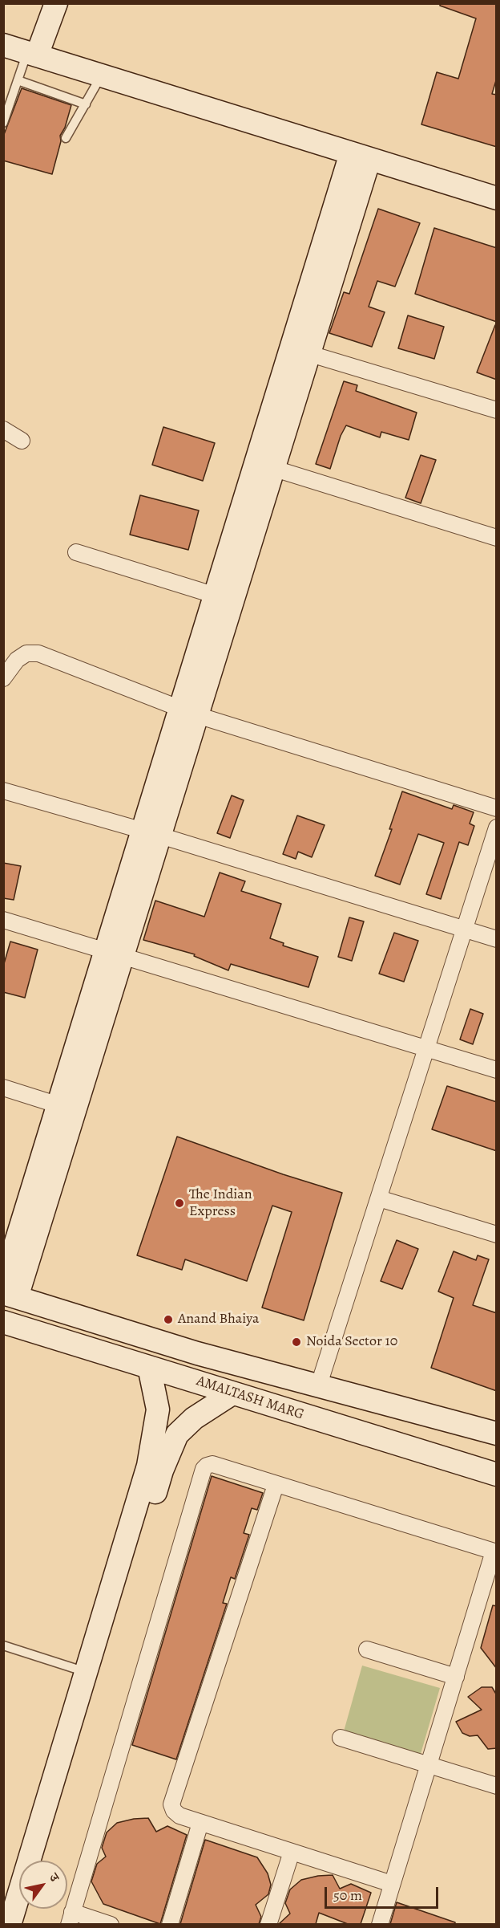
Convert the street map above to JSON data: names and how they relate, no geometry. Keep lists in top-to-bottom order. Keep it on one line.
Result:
{"streets":{"street":["AMALTASH MARG"]},"places":["The Indian Express","Anand Bhaiya","Noida Sector 10"],"scale_bar":"50 m","north":"top right"}
